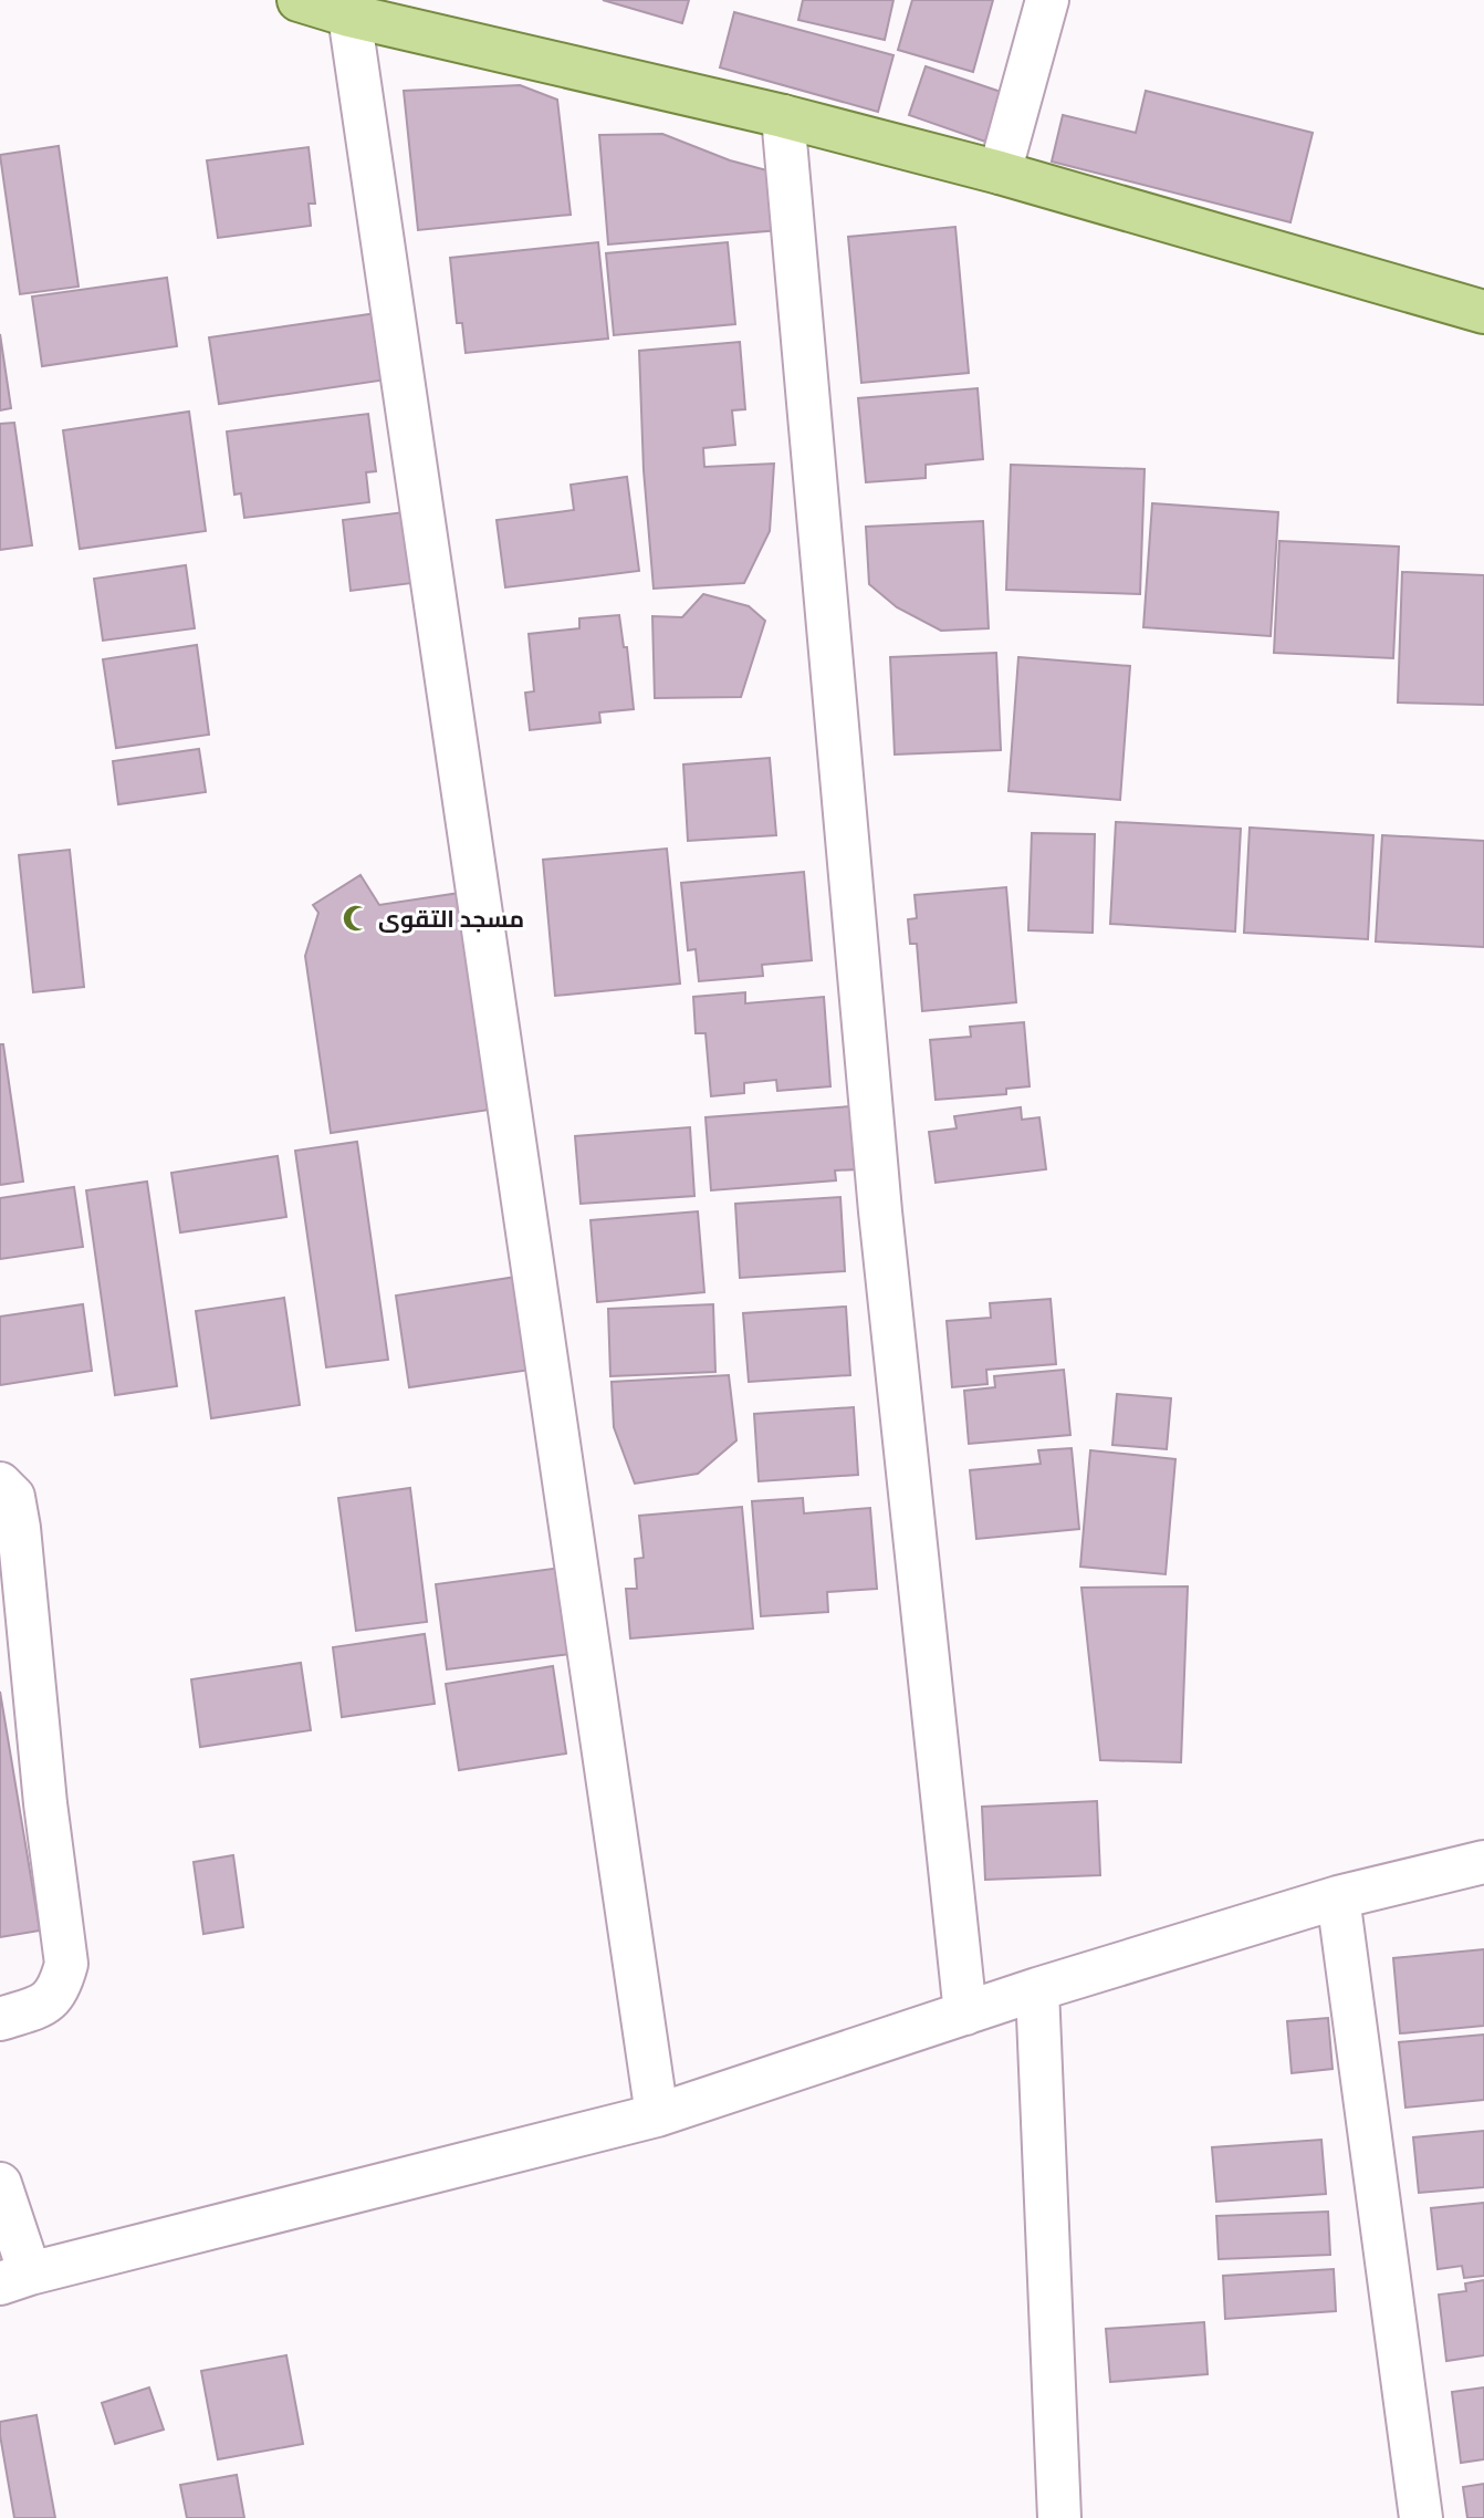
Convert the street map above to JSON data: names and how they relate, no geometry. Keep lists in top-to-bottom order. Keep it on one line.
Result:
{"places":{"mosque":["مسجد التقوى"]}}
